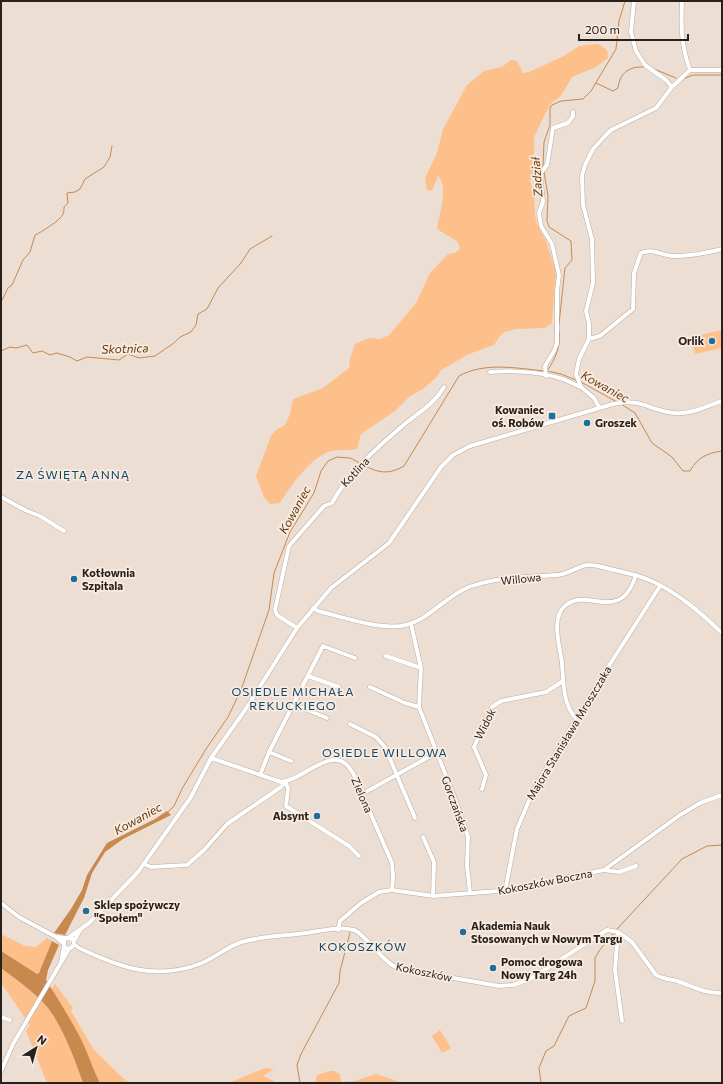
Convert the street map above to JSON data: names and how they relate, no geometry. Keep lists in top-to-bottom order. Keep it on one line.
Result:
{"streets":{"street":["Kotlina","Willowa","Widok","Majora Stanisława Mroszczaka","Zielona","Gorczańska","Kokoszków Boczna","Kokoszków"]},"crossings":[["Willowa","Majora Stanisława Mroszczaka"],["Willowa","Gorczańska"],["Majora Stanisława Mroszczaka","Kokoszków Boczna"],["Zielona","Kokoszków Boczna"],["Gorczańska","Kokoszków Boczna"],["Kokoszków Boczna","Kokoszków"]],"districts":["ZA ŚWIĘTĄ ANNĄ","OSIEDLE MICHAŁA REKUCKIEGO","OSIEDLE WILLOWA","KOKOSZKÓW"],"water":["Zadział","Skotnica","Kowaniec"],"places":{"other":["Orlik","Groszek","Kotłownia Szpitala","Absynt","Sklep spożywczy \"Społem\"","Akademia Nauk Stosowanych w Nowym Targu","Pomoc drogowa Nowy Targ 24h"],"transit":["Kowaniec oś. Robów"]},"scale_bar":"200 m","north":"top right"}
